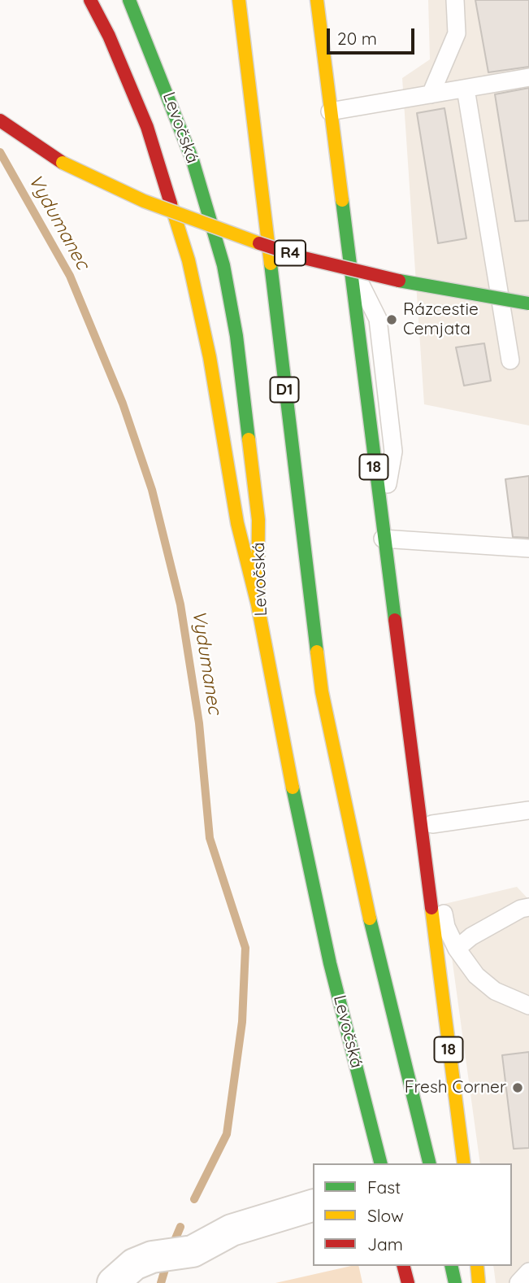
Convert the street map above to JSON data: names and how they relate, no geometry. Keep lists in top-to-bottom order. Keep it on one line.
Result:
{"streets":{"main road":["Levočská","R4","D1","18"]},"water":["Vydumanec"],"places":["Rázcestie Cemjata","Fresh Corner"],"legend":["Fast","Slow","Jam"],"scale_bar":"20 m"}
